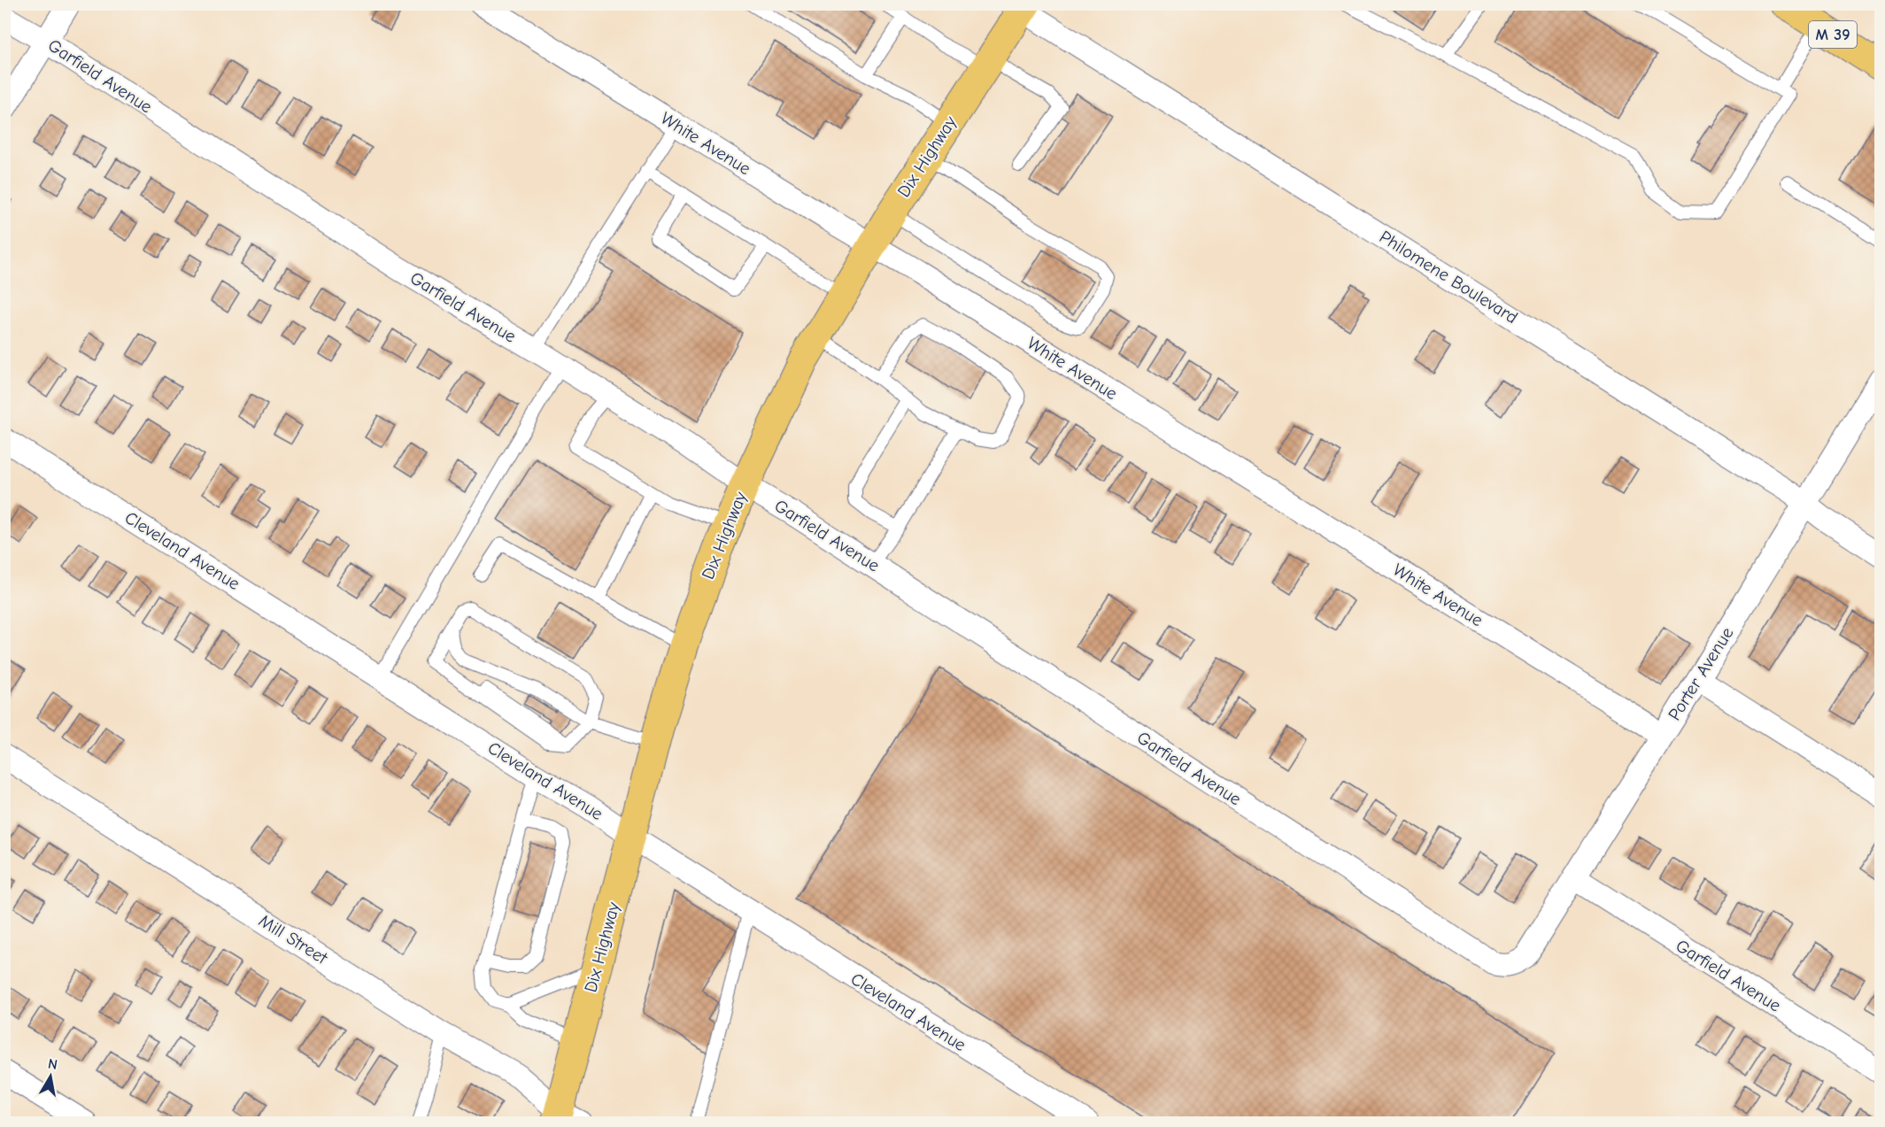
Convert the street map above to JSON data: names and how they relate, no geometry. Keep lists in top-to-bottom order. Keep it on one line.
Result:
{"streets":{"main road":["M 39","Dix Highway"],"street":["Garfield Avenue","White Avenue","Philomene Boulevard","Cleveland Avenue","Porter Avenue","Mill Street"]},"crossings":[["Garfield Avenue","Dix Highway"],["Garfield Avenue","Porter Avenue"],["White Avenue","Dix Highway"],["White Avenue","Porter Avenue"],["Dix Highway","Philomene Boulevard"],["Dix Highway","Cleveland Avenue"],["Dix Highway","Mill Street"],["Philomene Boulevard","Porter Avenue"]],"north":"top"}
